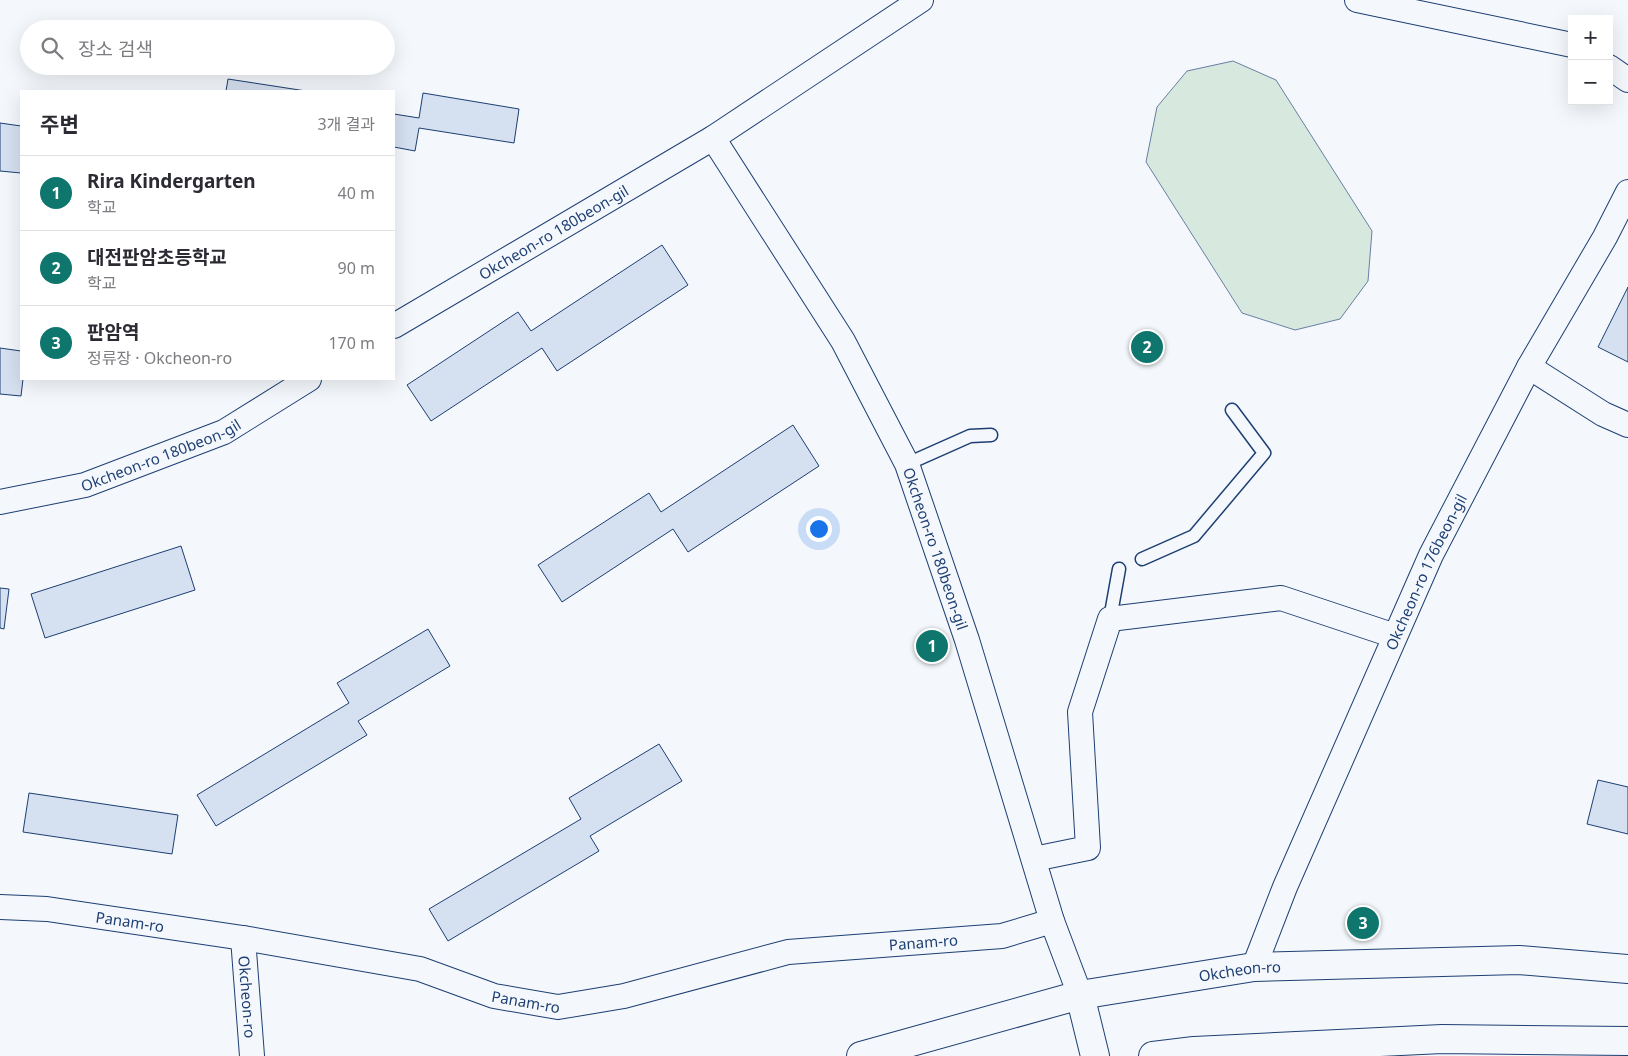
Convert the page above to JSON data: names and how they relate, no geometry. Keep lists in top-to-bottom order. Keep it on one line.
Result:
{"streets":{"main road":["Okcheon-ro"],"street":["Okcheon-ro 180beon-gil","Okcheon-ro 176beon-gil","Panam-ro"]},"crossings":[["Okcheon-ro 180beon-gil","Panam-ro"],["Okcheon-ro 180beon-gil","Okcheon-ro"],["Okcheon-ro 176beon-gil","Okcheon-ro"],["Panam-ro","Okcheon-ro"]],"page":{"map_buttons":["+","−"],"search":"장소 검색","heading":["주변","3개 결과"],"list":[{"mark":"1","name":"Rira Kindergarten","note":"학교","value":"40 m"},{"mark":"2","name":"대전판암초등학교","note":"학교","value":"90 m"},{"mark":"3","name":"판암역","note":"정류장 · Okcheon-ro","value":"170 m"}],"pins":["2","1","3"]}}
